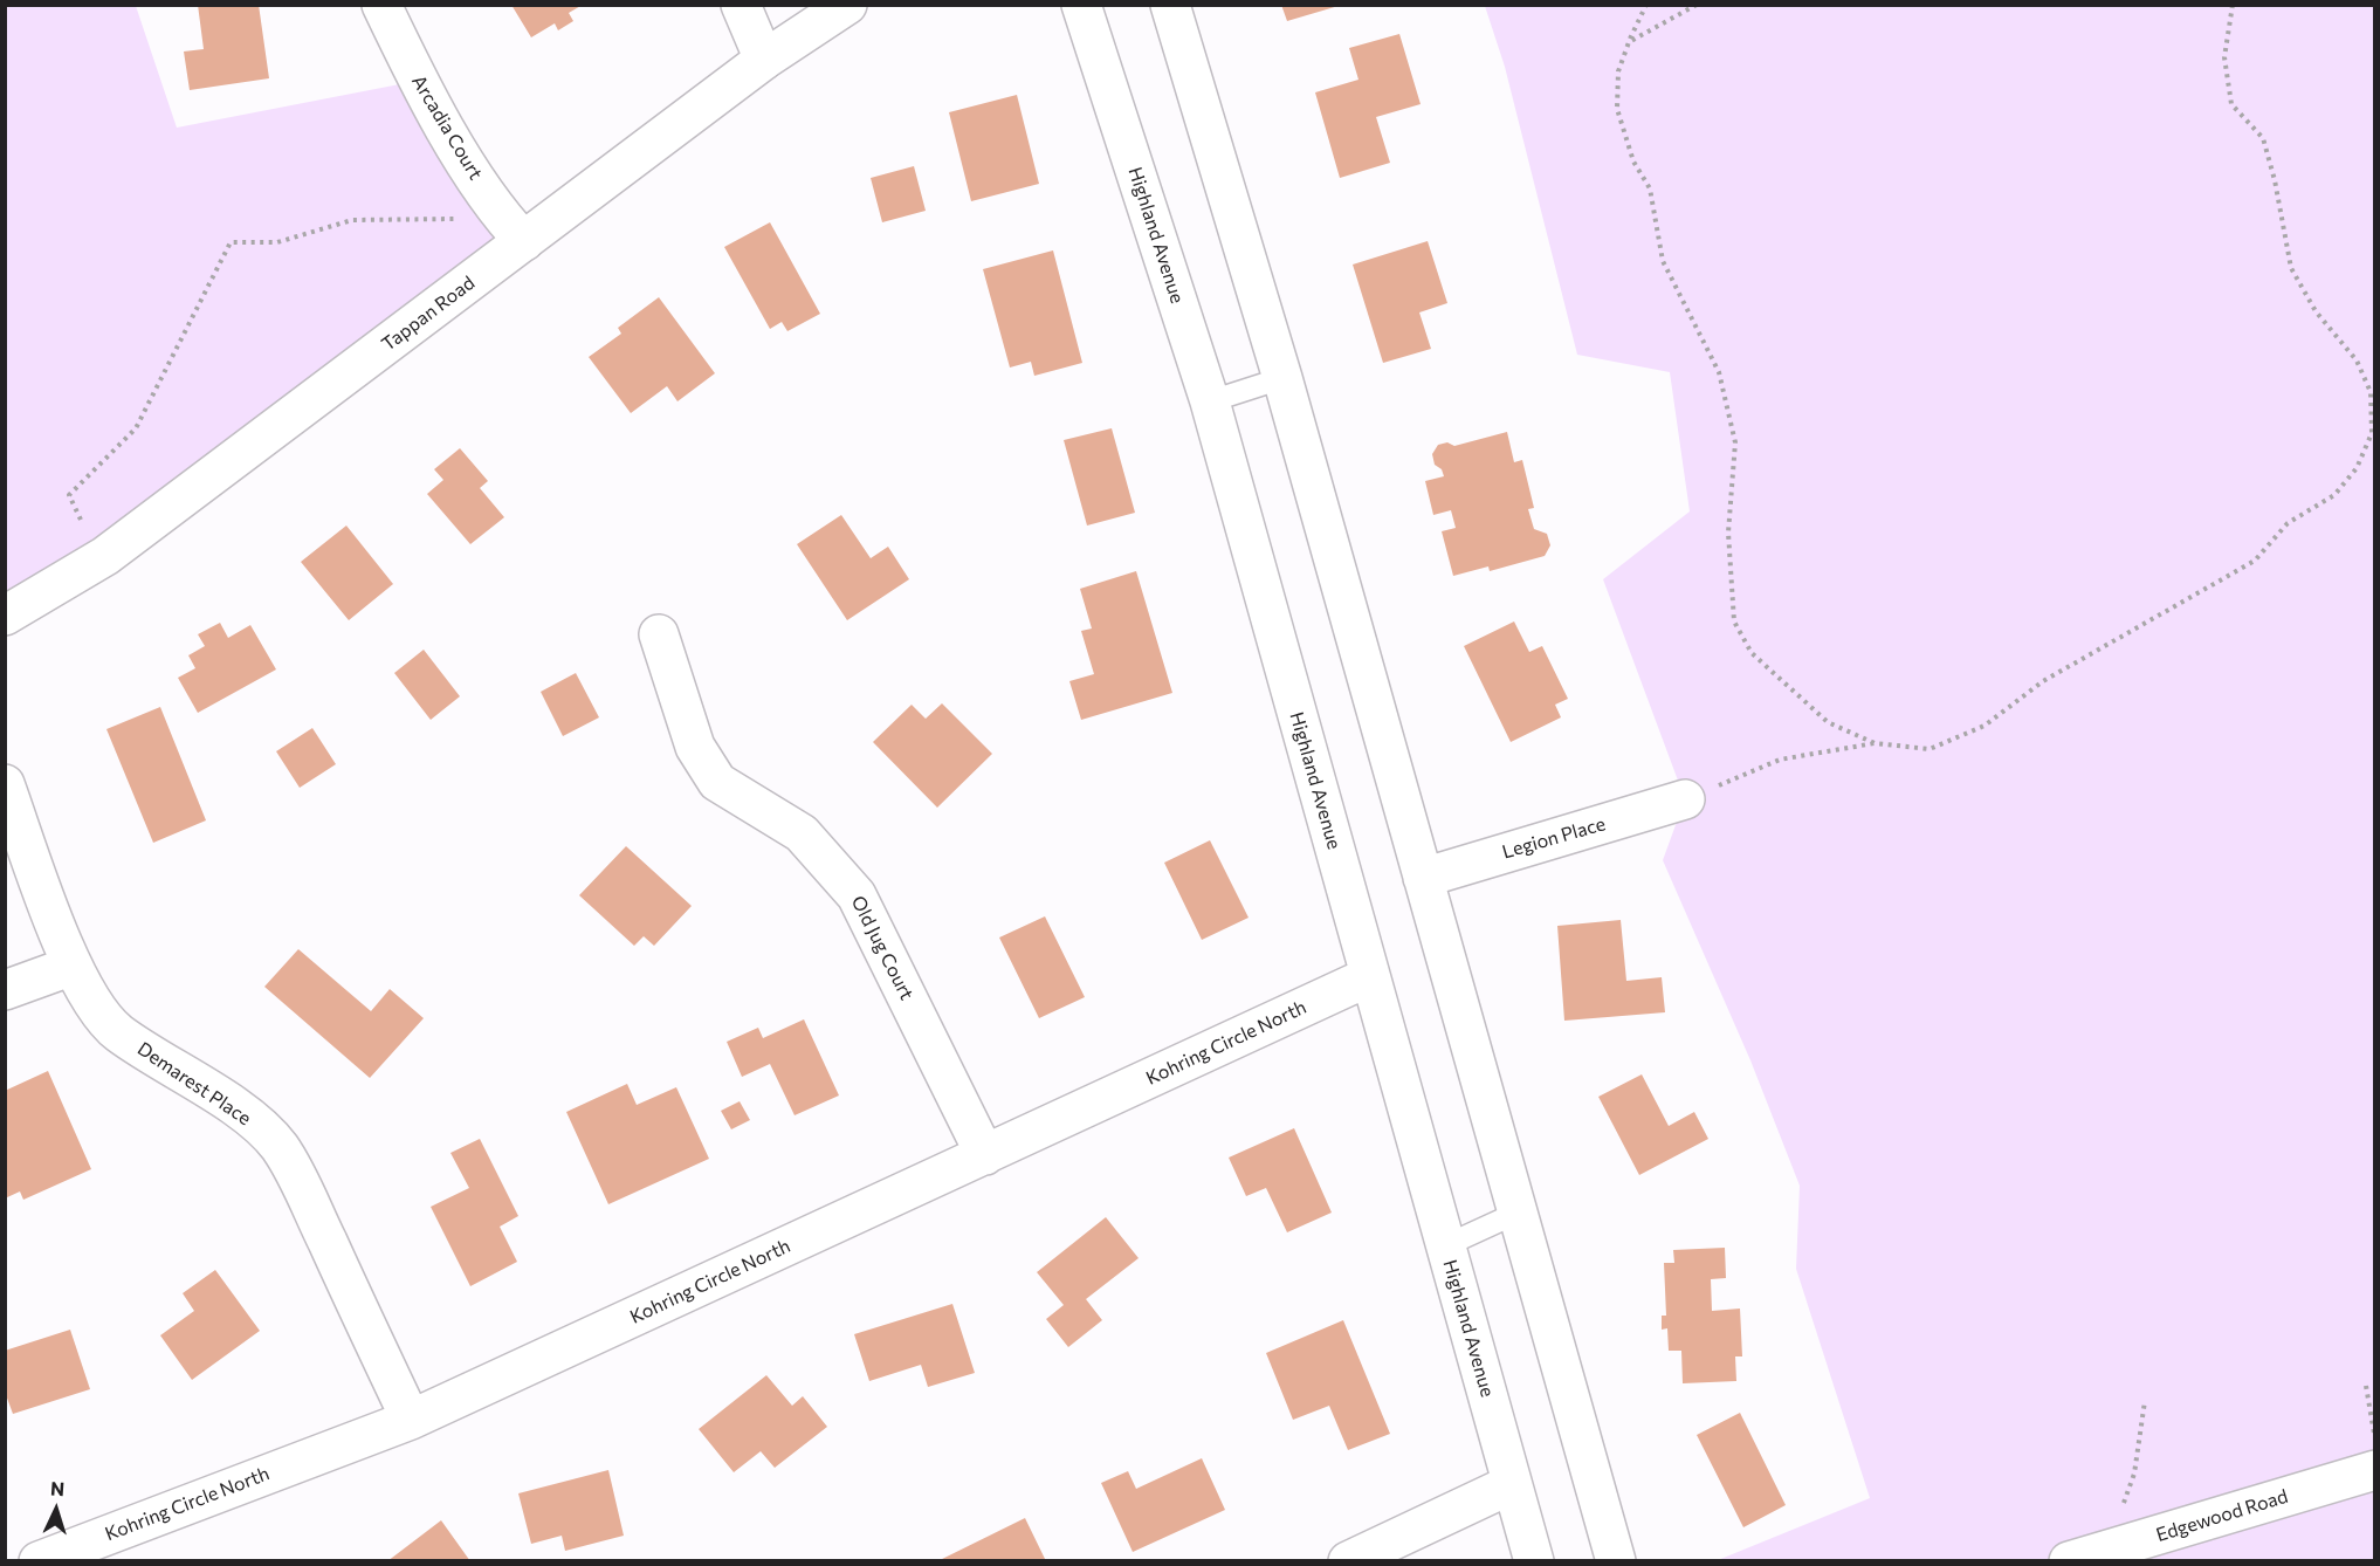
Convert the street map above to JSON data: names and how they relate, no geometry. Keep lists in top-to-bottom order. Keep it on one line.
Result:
{"streets":{"street":["Arcadia Court","Highland Avenue","Tappan Road","Legion Place","Old Jug Court","Kohring Circle North","Demarest Place","Edgewood Road"]},"crossings":[["Arcadia Court","Tappan Road"],["Highland Avenue","Kohring Circle North"],["Old Jug Court","Kohring Circle North"],["Kohring Circle North","Demarest Place"]],"north":"top"}
